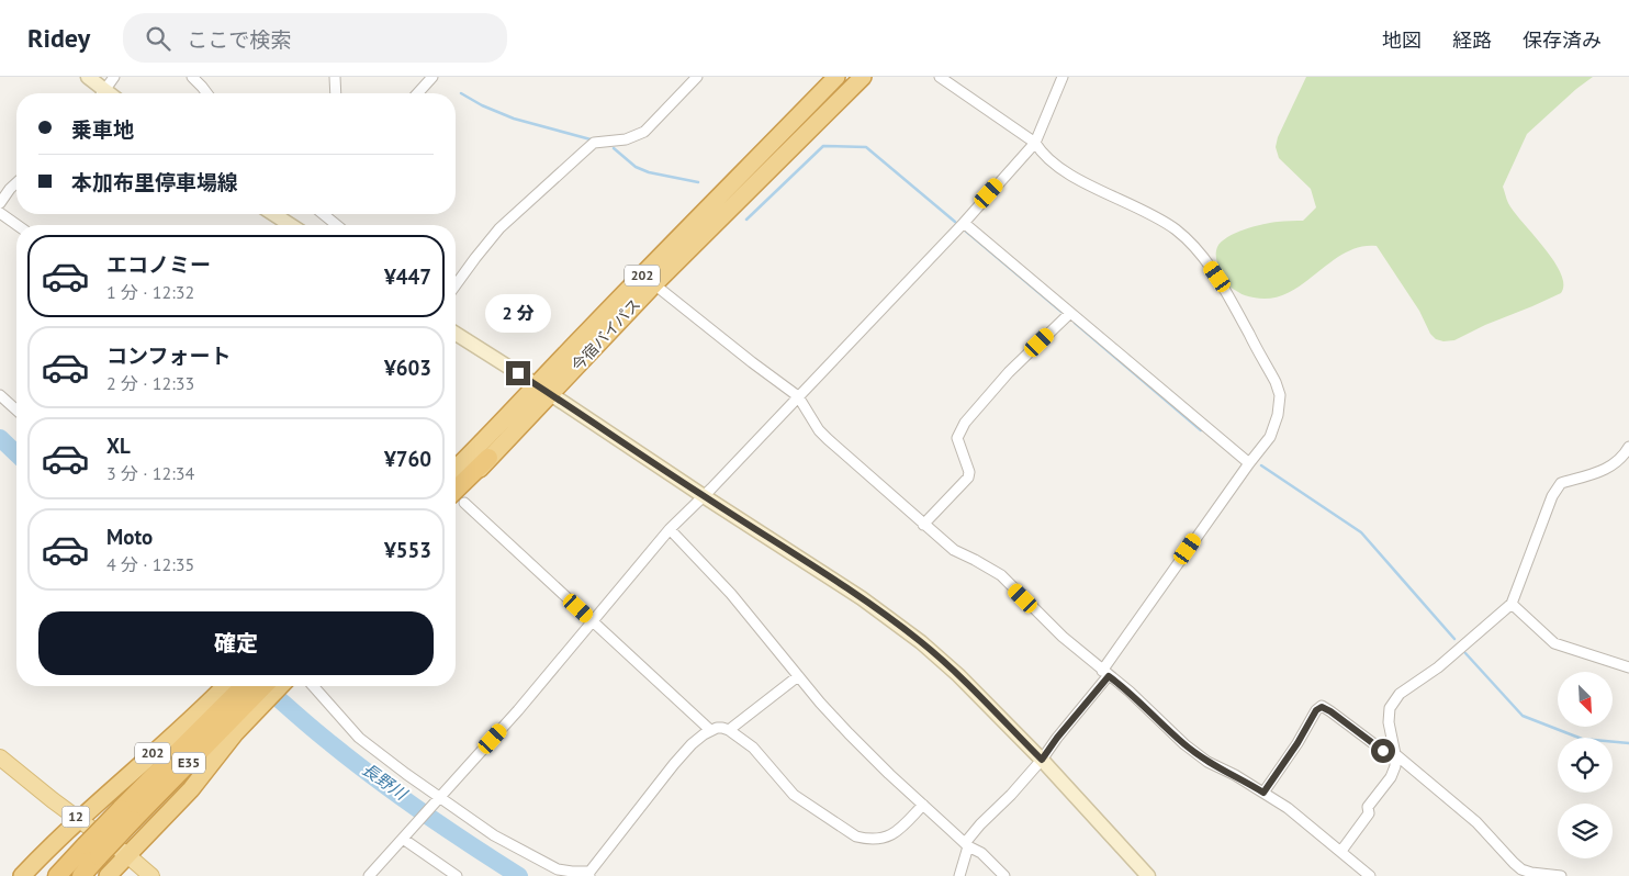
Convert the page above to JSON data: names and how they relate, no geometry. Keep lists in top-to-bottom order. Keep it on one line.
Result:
{"streets":{"highway":["202","今宿バイパス","E35"],"main road":["12"]},"crossings":[["202","E35"],["202","12"]],"water":["長野川"],"north":"bottom right","page":{"header":"Ridey","search":"ここで検索","nav":["地図","経路","保存済み"],"banner":["乗車地","本加布里停車場線"],"list":[{"name":"エコノミー","note":"1 分 · 12:32","value":"¥447"},{"name":"コンフォート","note":"2 分 · 12:33","value":"¥603"},{"name":"XL","note":"3 分 · 12:34","value":"¥760"},{"name":"Moto","note":"4 分 · 12:35","value":"¥553"}],"bubble":"2 分","buttons":"確定"}}
